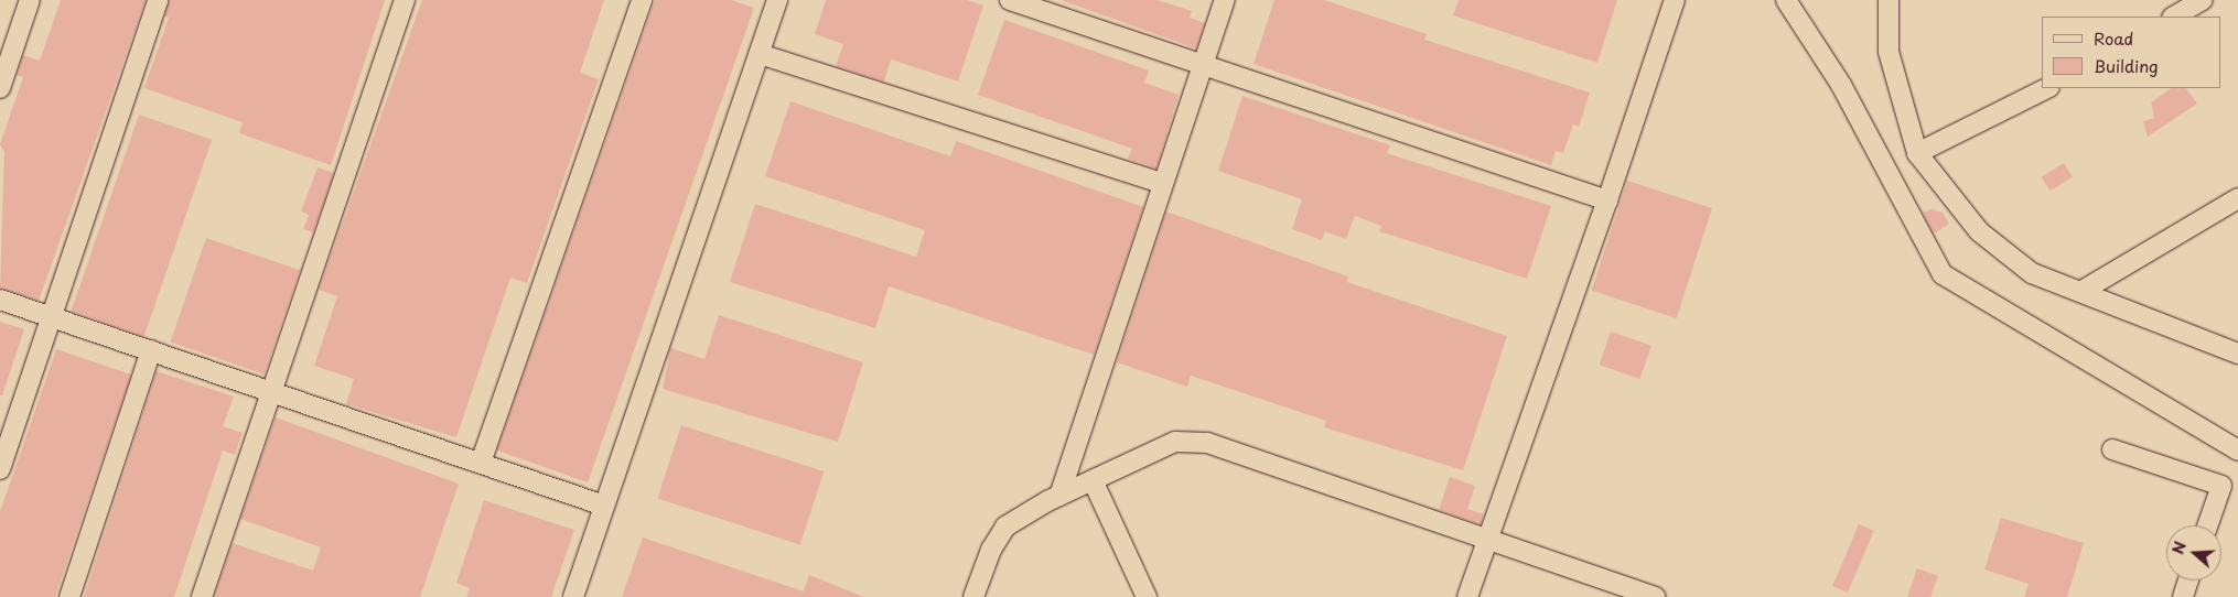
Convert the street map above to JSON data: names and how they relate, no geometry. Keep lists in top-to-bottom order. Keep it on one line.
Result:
{"legend":["Road","Building"],"north":"left"}
